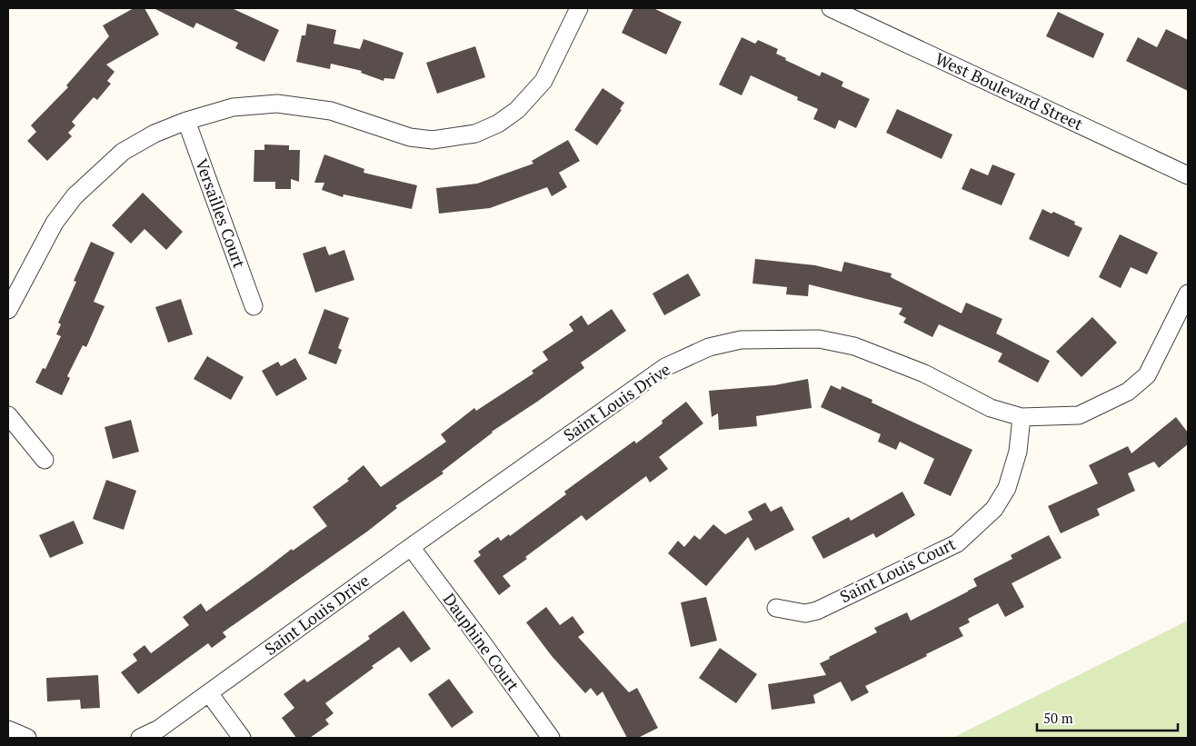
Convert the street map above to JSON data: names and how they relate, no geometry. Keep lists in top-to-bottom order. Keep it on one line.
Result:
{"streets":{"street":["West Boulevard Street","Versailles Court","Saint Louis Drive","Saint Louis Court","Dauphine Court"]},"crossings":[["Saint Louis Drive","Saint Louis Court"],["Saint Louis Drive","Dauphine Court"]],"scale_bar":"50 m"}
